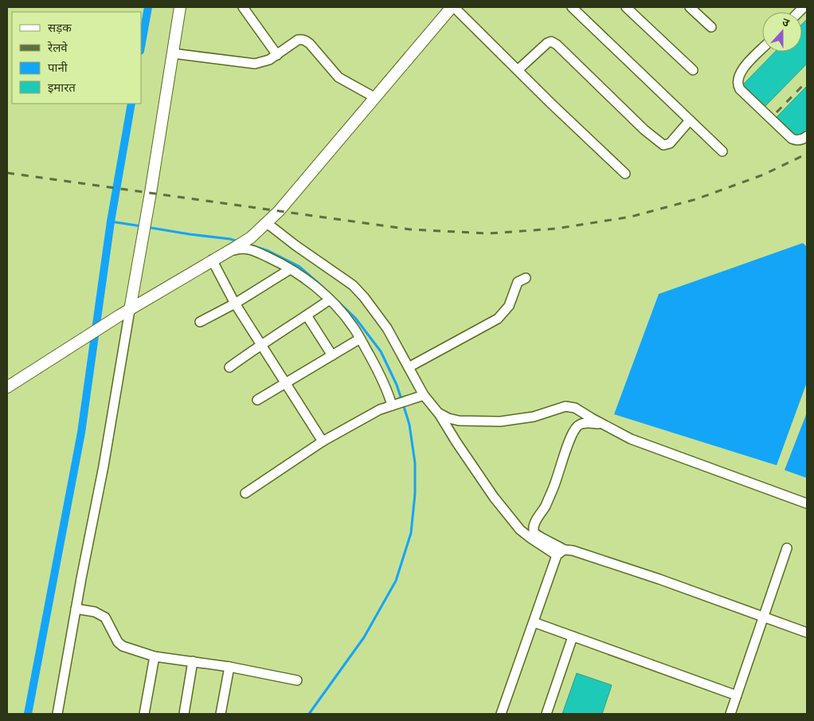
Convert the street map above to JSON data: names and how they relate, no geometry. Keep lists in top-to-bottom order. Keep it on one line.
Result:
{"legend":["सड़क","रेलवे","पानी","इमारत"],"north":"top"}
